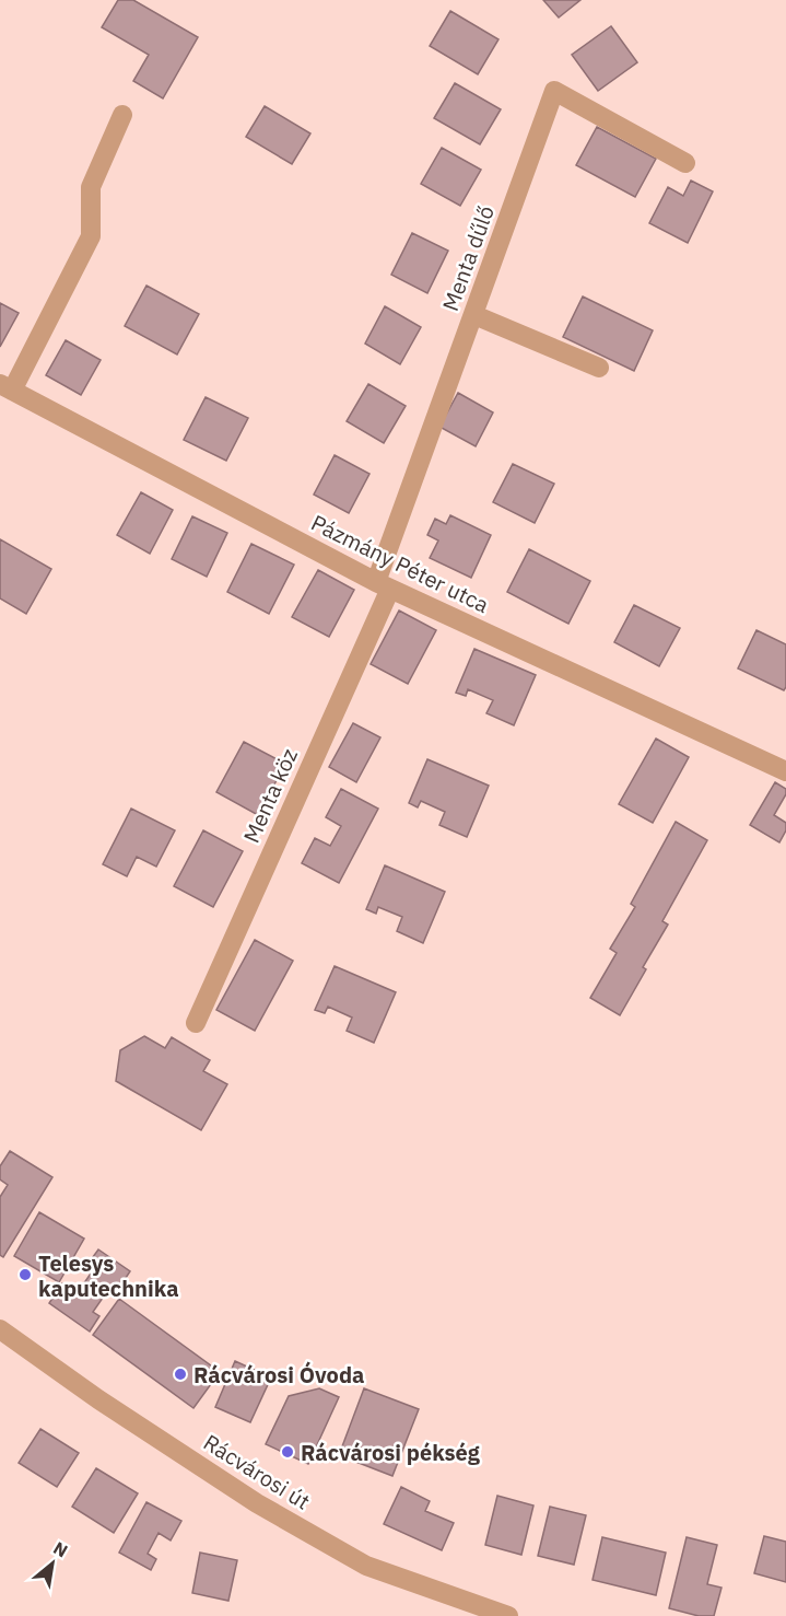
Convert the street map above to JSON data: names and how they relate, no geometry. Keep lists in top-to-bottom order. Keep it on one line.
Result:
{"streets":{"street":["Menta dűlő","Pázmány Péter utca","Menta köz","Rácvárosi út"]},"crossings":[["Menta dűlő","Pázmány Péter utca"],["Menta dűlő","Menta köz"],["Pázmány Péter utca","Menta köz"]],"places":["Telesys kaputechnika","Rácvárosi Óvoda","Rácvárosi pékség"],"north":"top right"}
